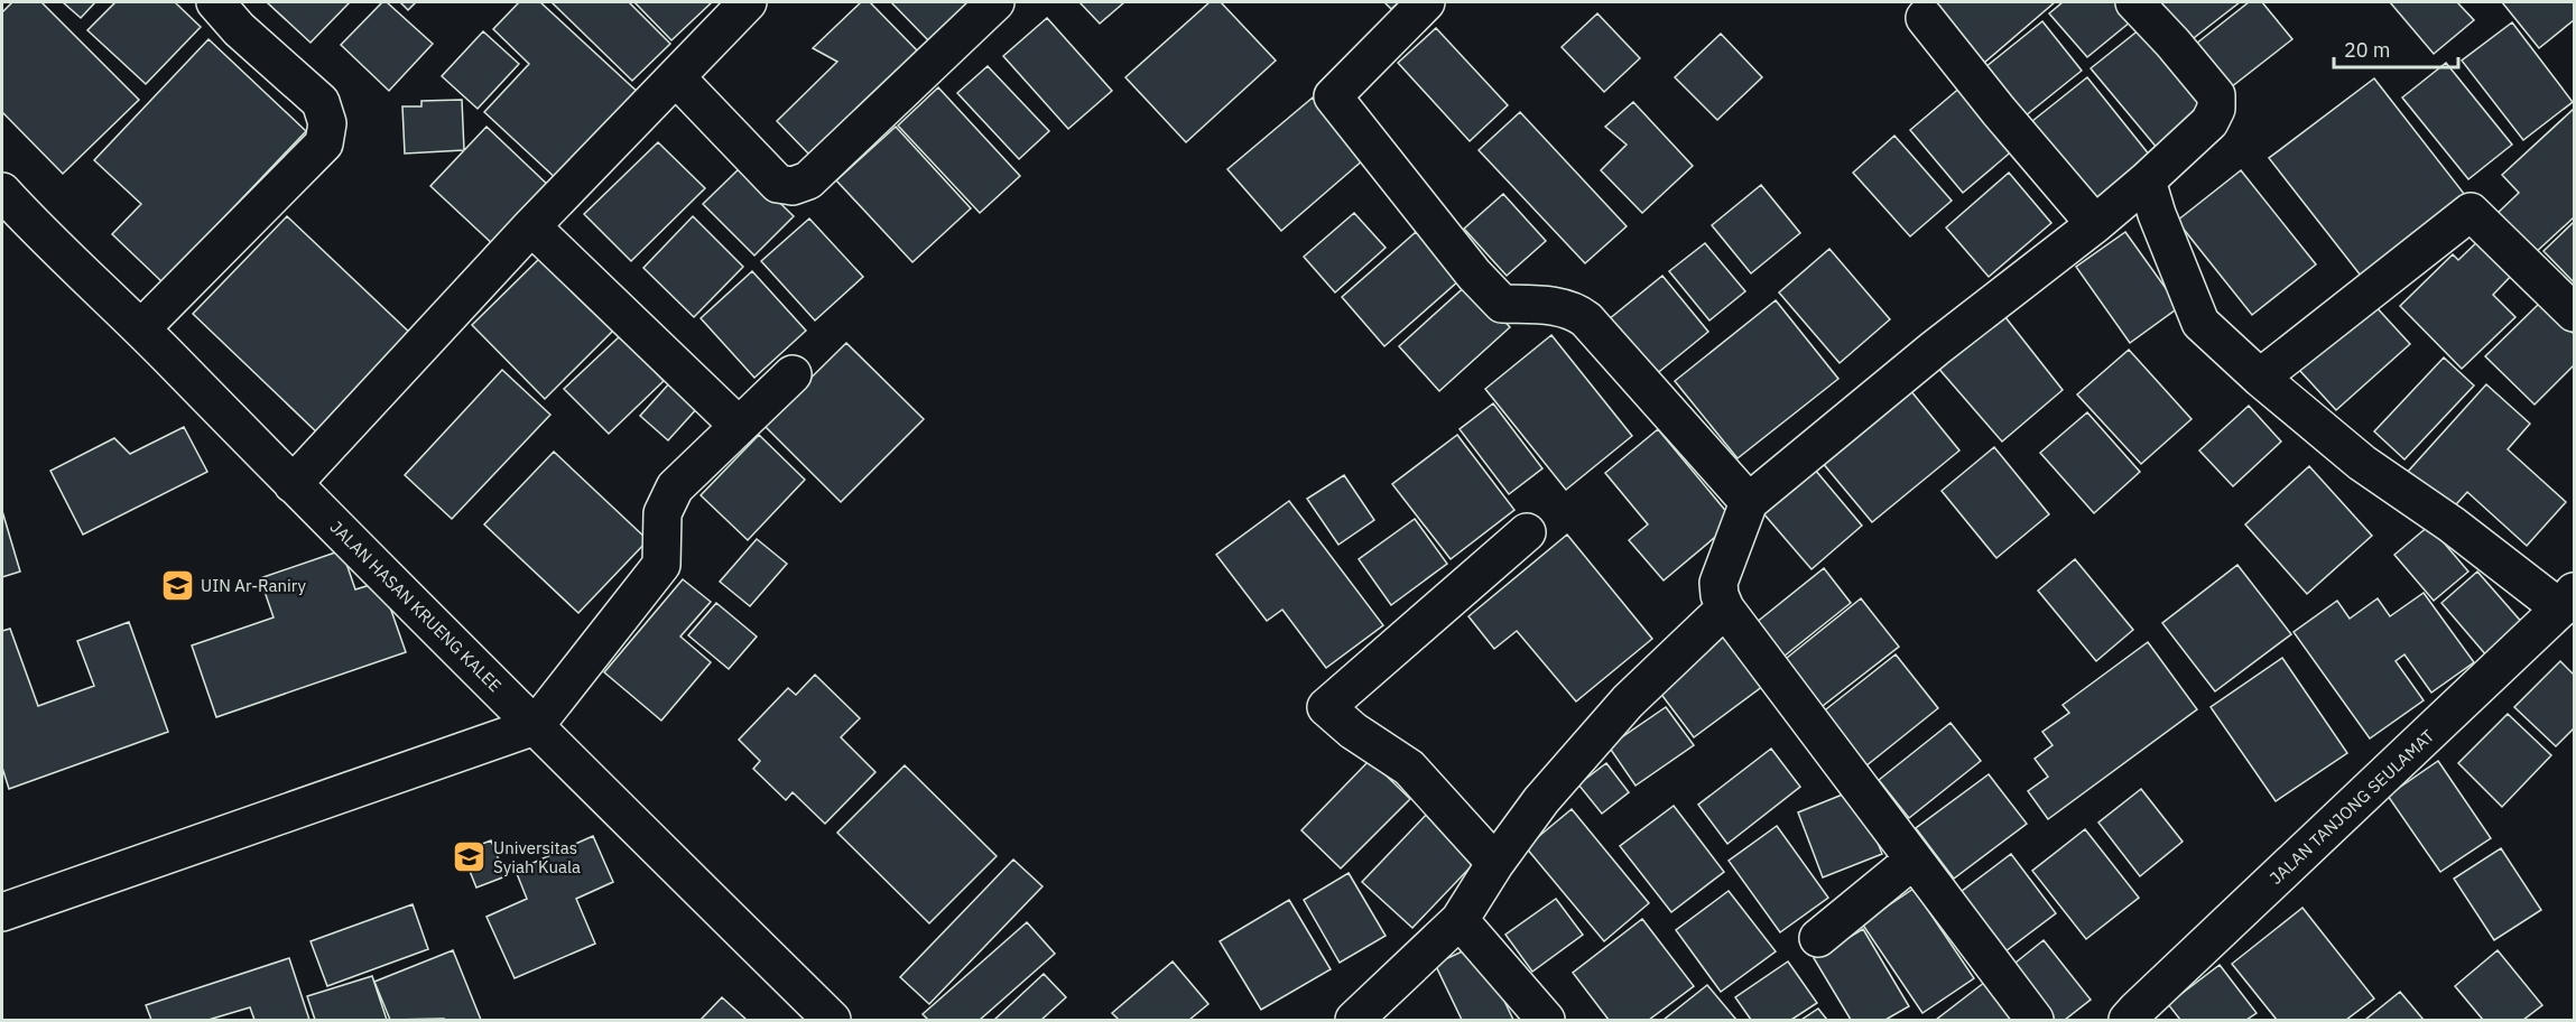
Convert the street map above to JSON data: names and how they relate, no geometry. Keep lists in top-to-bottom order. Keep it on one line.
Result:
{"streets":{"street":["JALAN HASAN KRUENG KALEE","JALAN TANJONG SEULAMAT"]},"places":{"school or university":["UIN Ar-Raniry","Universitas Syiah Kuala"]},"scale_bar":"20 m"}
